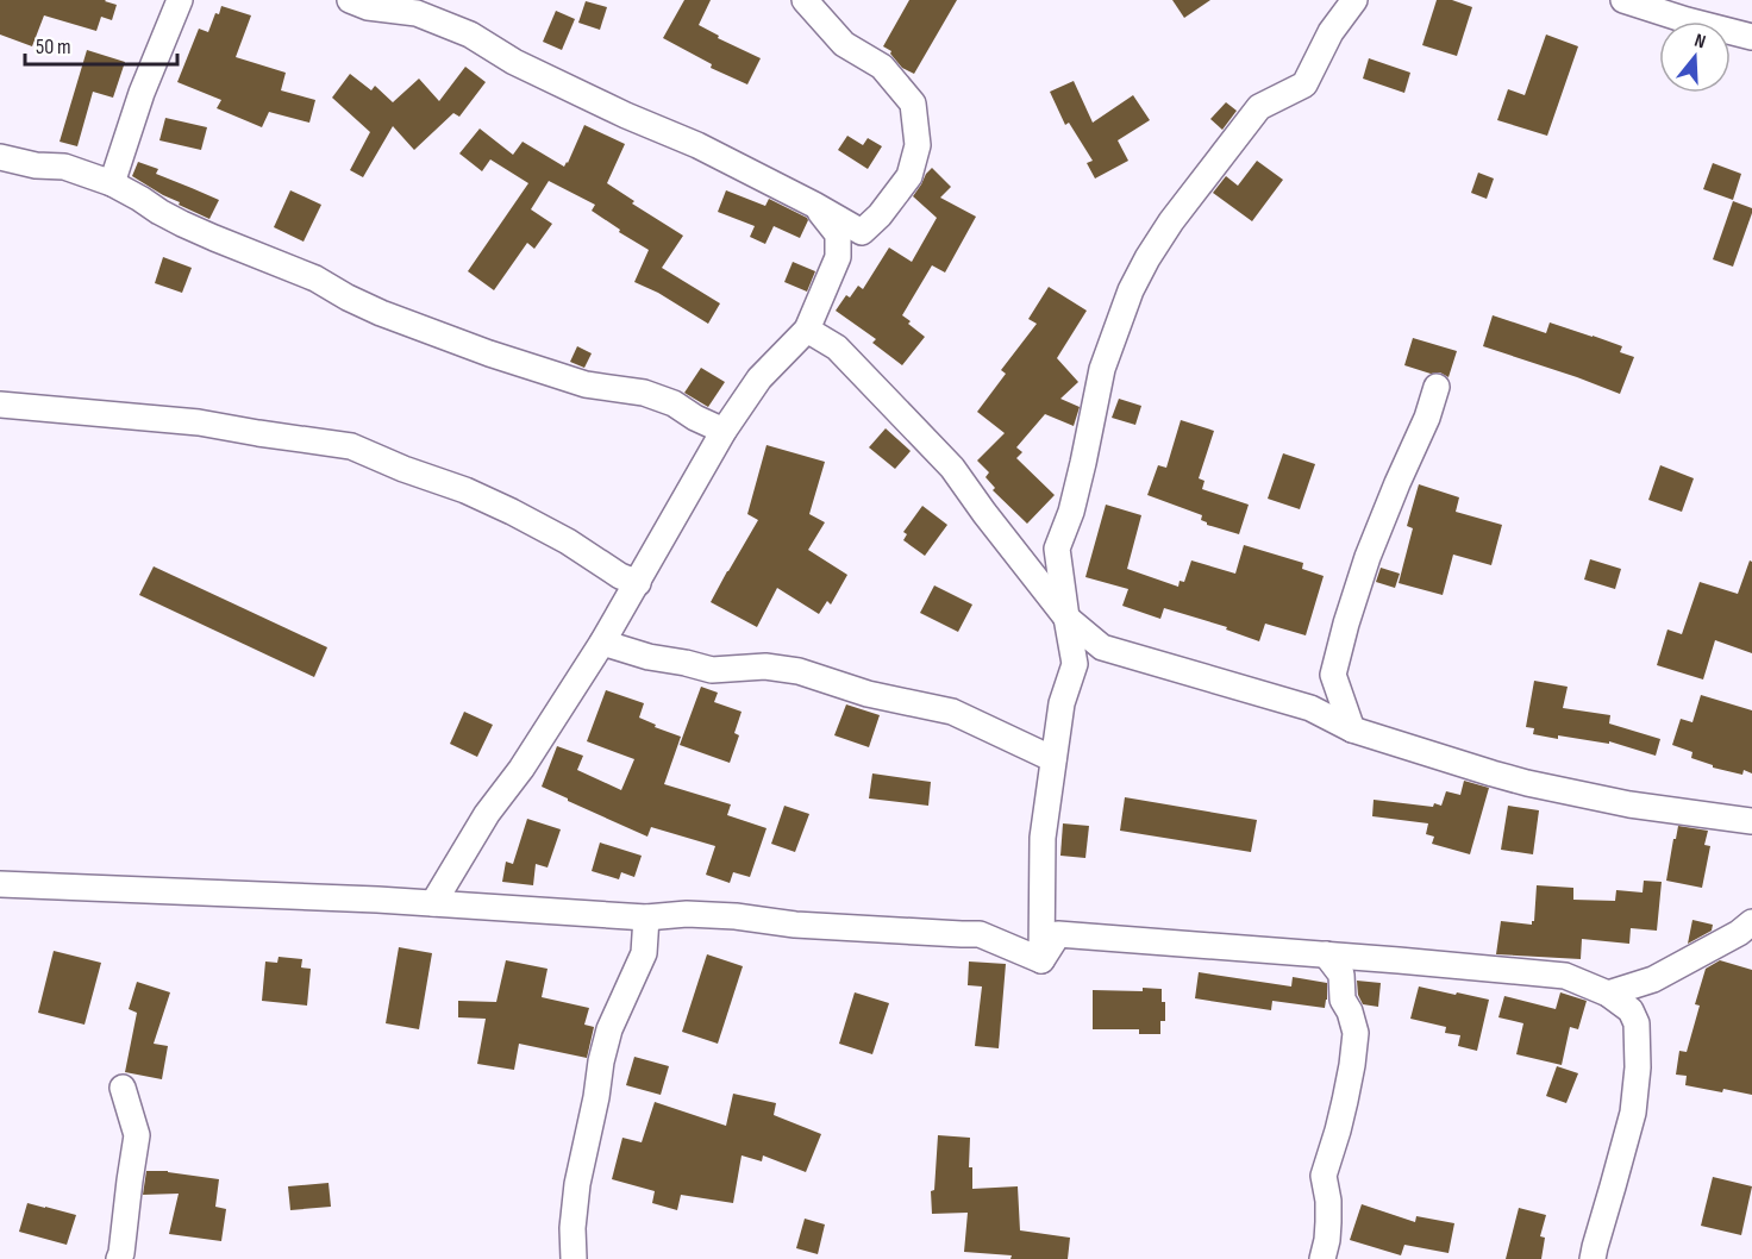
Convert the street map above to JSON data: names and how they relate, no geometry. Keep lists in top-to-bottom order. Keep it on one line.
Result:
{"scale_bar":"50 m","north":"top"}
